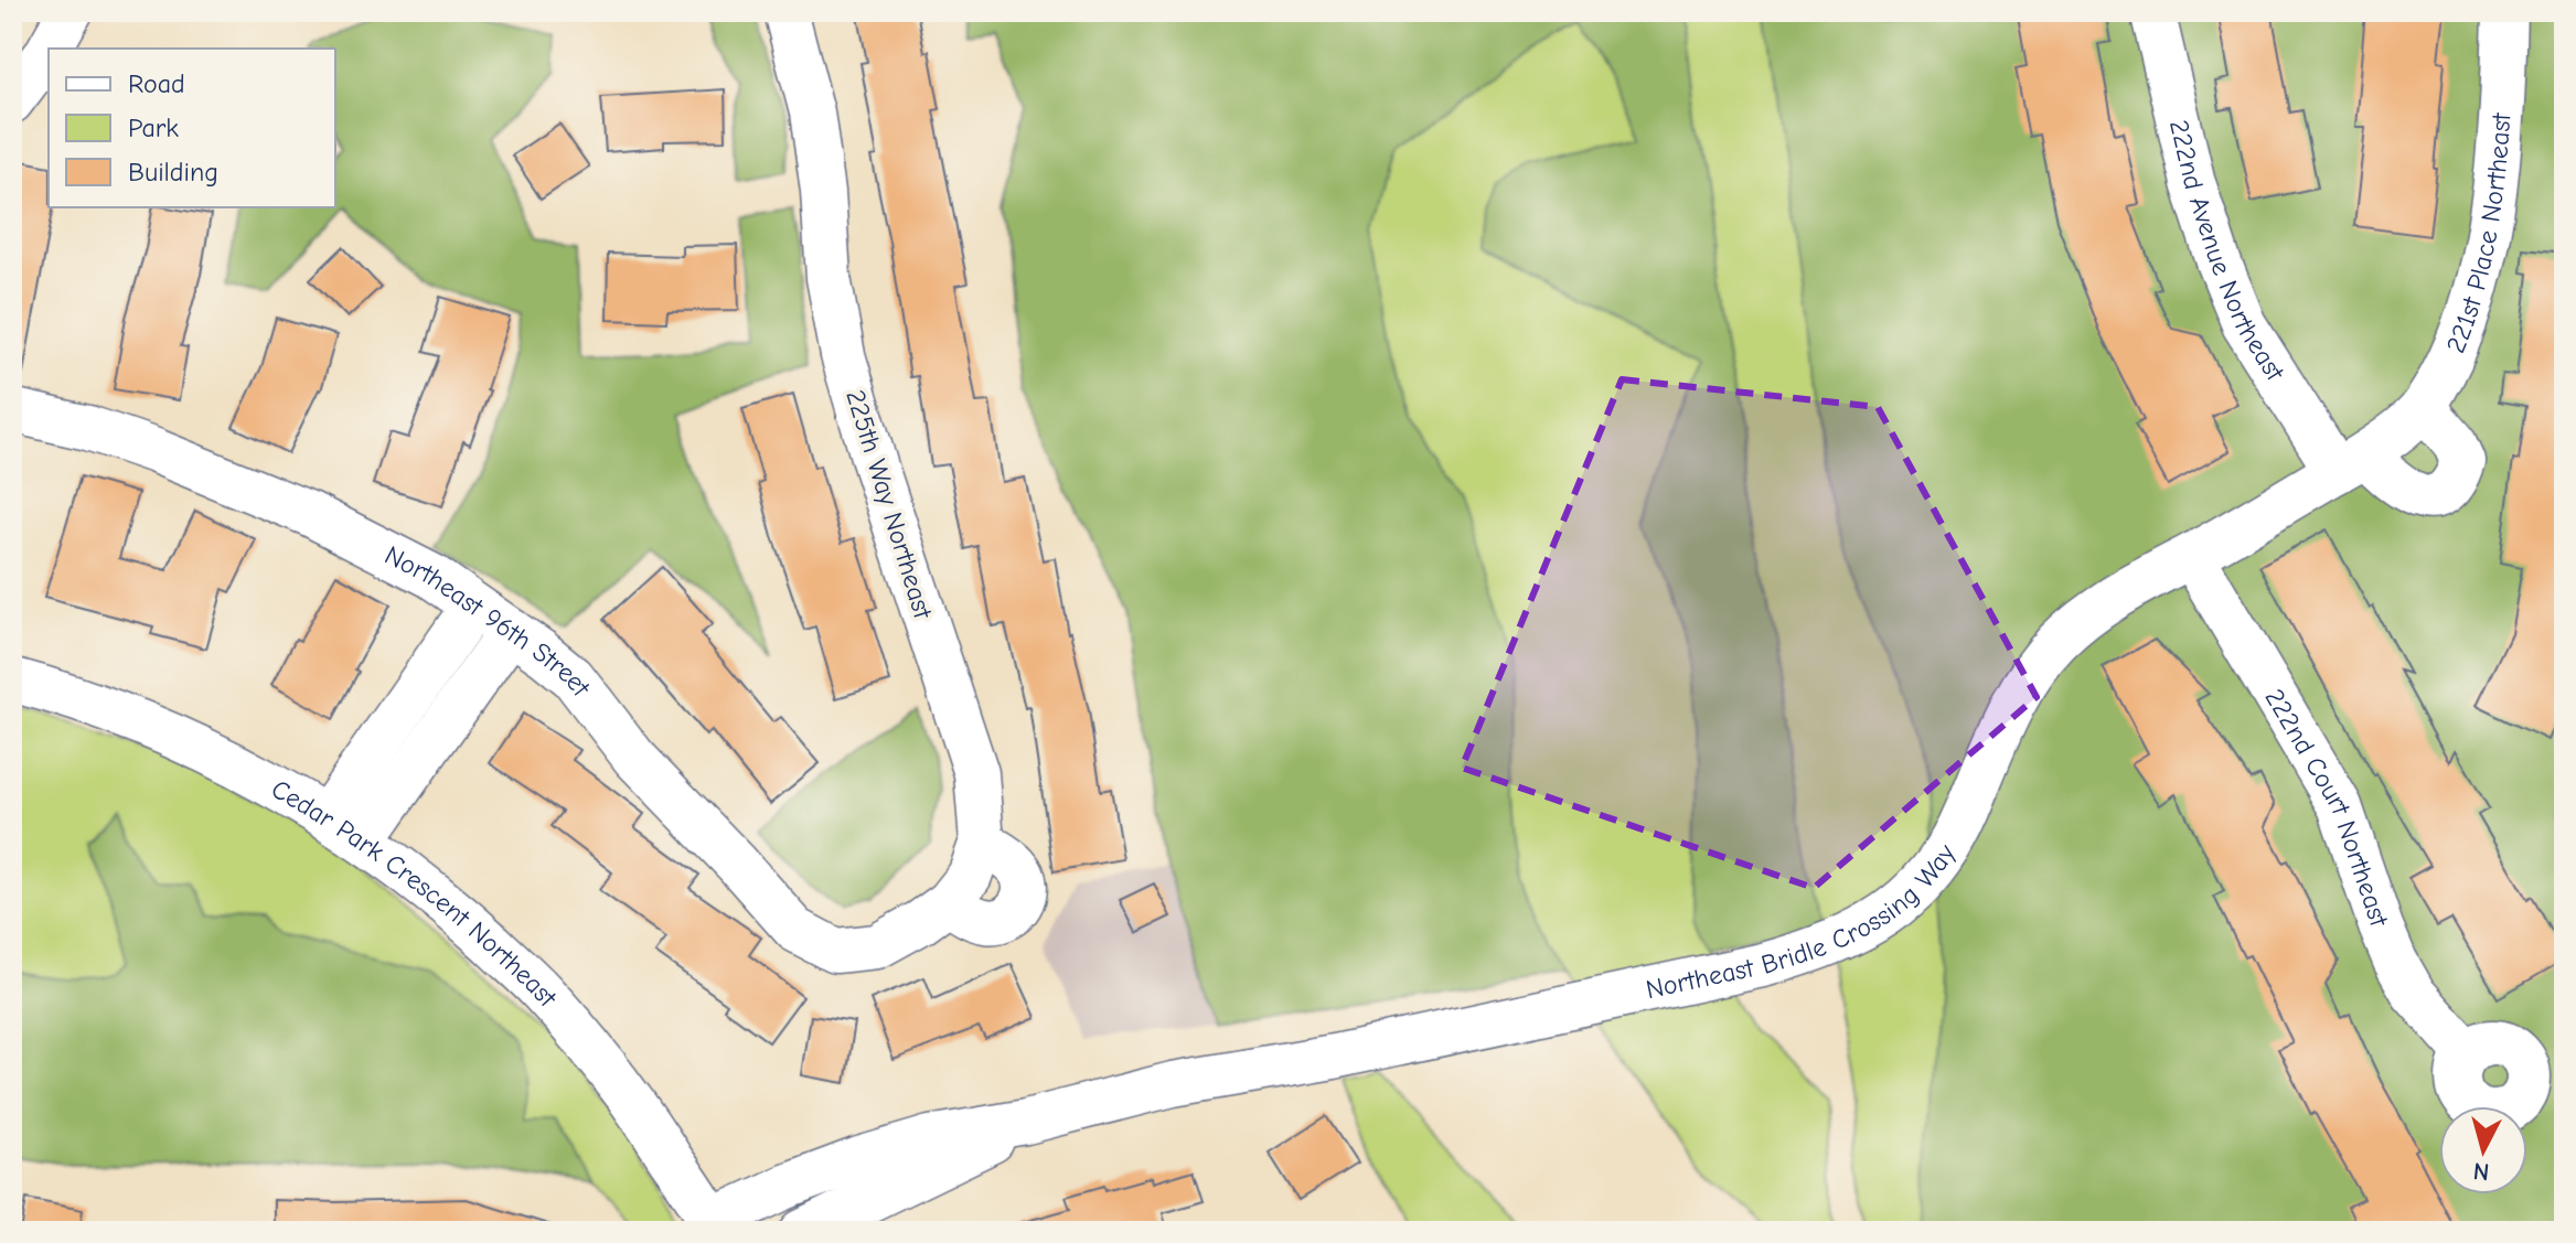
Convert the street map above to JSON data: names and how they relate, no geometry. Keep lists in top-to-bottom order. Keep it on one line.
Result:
{"streets":{"street":["221st Place Northeast","222nd Avenue Northeast","225th Way Northeast","Northeast 96th Street","222nd Court Northeast","Cedar Park Crescent Northeast","Northeast Bridle Crossing Way"]},"crossings":[["221st Place Northeast","222nd Avenue Northeast"],["221st Place Northeast","Northeast Bridle Crossing Way"],["222nd Avenue Northeast","Northeast Bridle Crossing Way"],["225th Way Northeast","Northeast 96th Street"],["222nd Court Northeast","Northeast Bridle Crossing Way"],["Cedar Park Crescent Northeast","Northeast Bridle Crossing Way"]],"legend":["Road","Park","Building"],"north":"bottom"}
